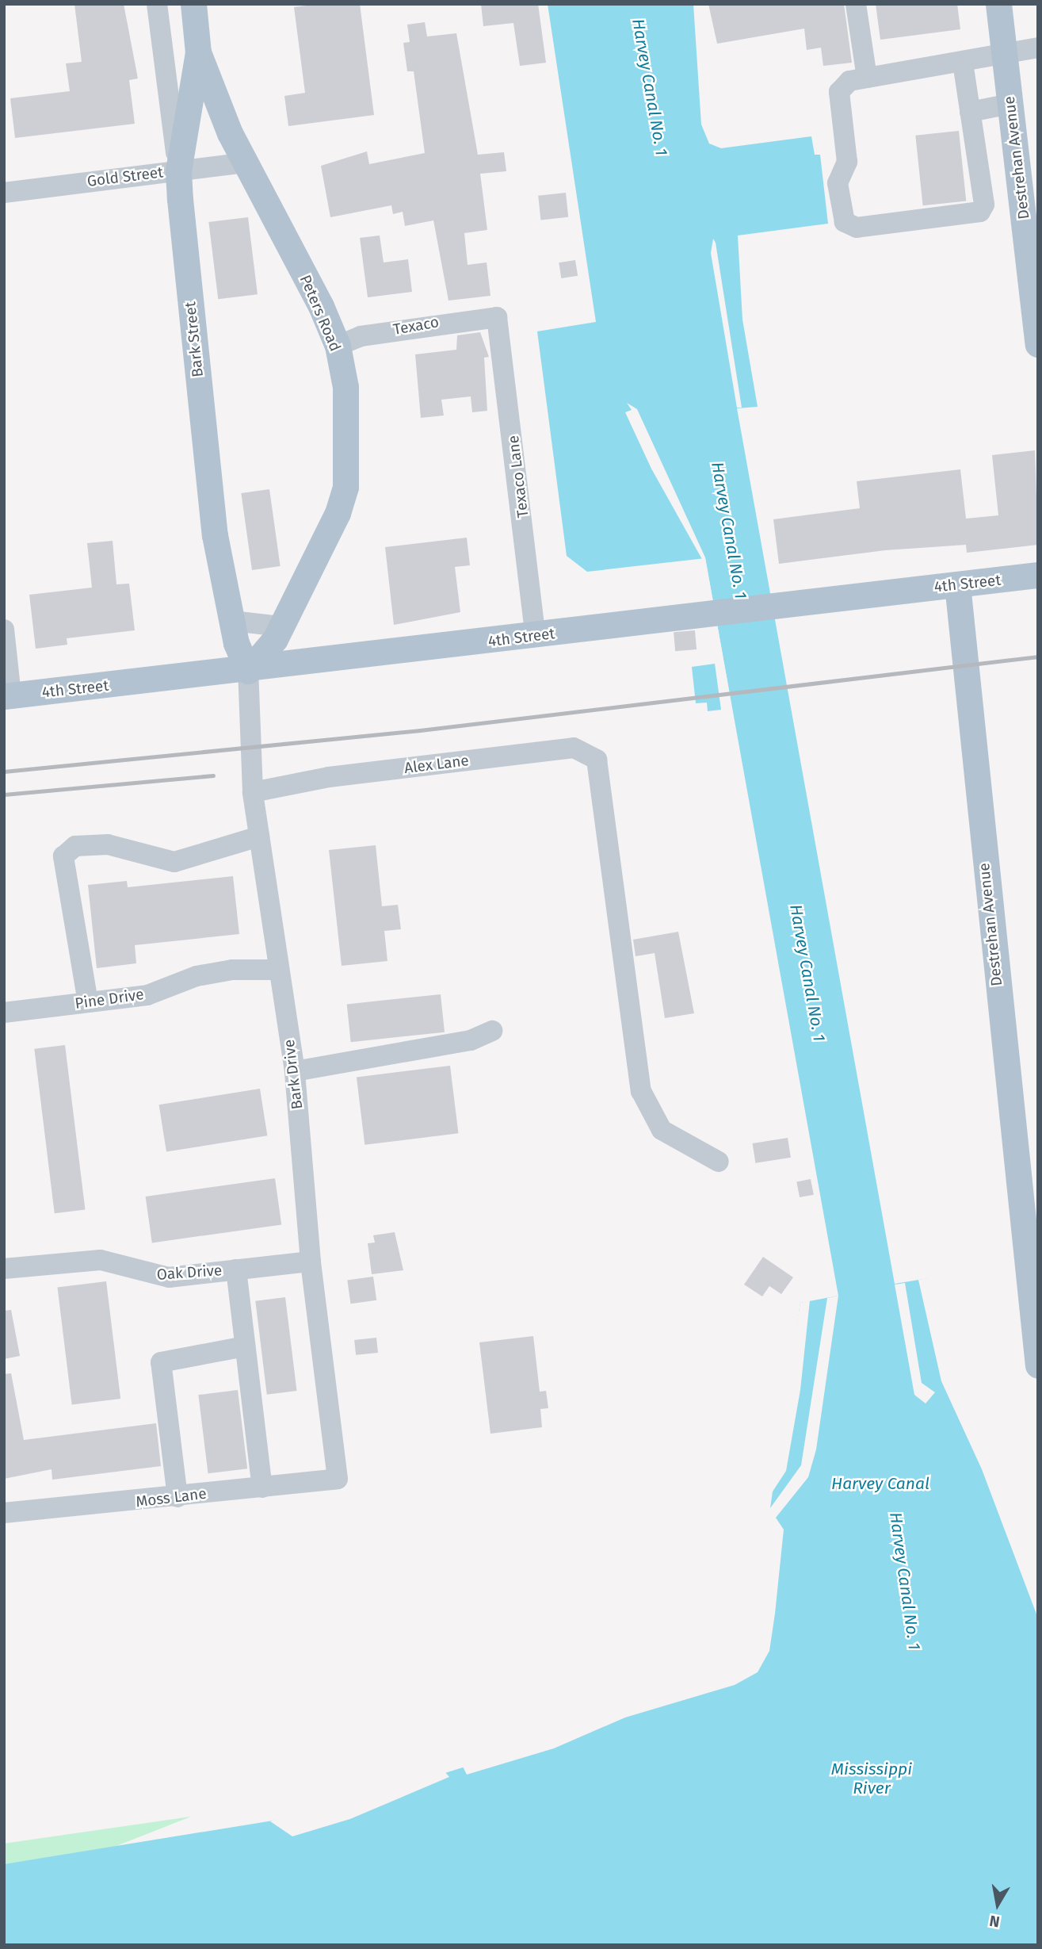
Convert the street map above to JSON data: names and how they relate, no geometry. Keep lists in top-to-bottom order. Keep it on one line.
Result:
{"streets":{"main road":["Destrehan Avenue","Peters Road","Bark Street","4th Street"],"street":["Gold Street","Texaco","Texaco Lane","Alex Lane","Pine Drive","Bark Drive","Oak Drive","Moss Lane"]},"crossings":[["Destrehan Avenue","4th Street"],["Gold Street","Peters Road"],["Gold Street","Bark Street"],["Peters Road","Texaco"],["Peters Road","Bark Street"],["Peters Road","4th Street"],["Peters Road","Bark Drive"],["Texaco","Texaco Lane"],["Bark Street","4th Street"],["Bark Street","Bark Drive"],["Texaco Lane","4th Street"],["4th Street","Bark Drive"],["Alex Lane","Bark Drive"],["Pine Drive","Bark Drive"],["Bark Drive","Oak Drive"],["Bark Drive","Moss Lane"]],"water":["Harvey Canal No. 1","Harvey Canal","Mississippi River"],"north":"bottom"}
